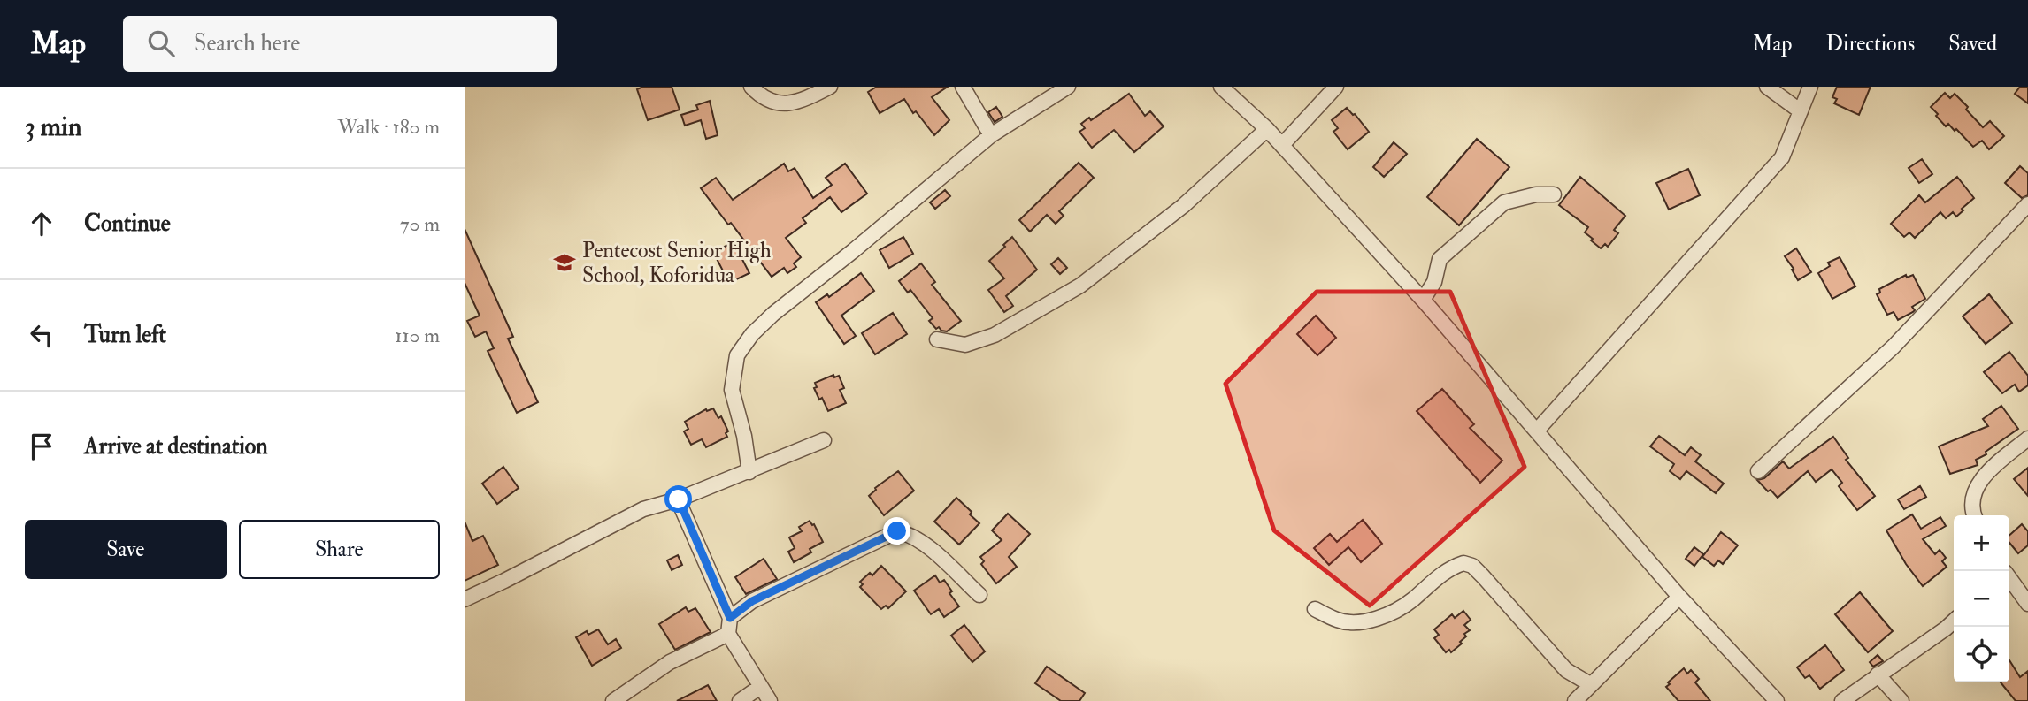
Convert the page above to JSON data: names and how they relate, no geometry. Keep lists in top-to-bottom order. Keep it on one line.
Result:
{"places":{"school or university":["Pentecost Senior High School, Koforidua"]},"page":{"header":"Map","search":"Search here","nav":["Map","Directions","Saved"],"heading":["3 min","Walk · 180 m"],"list":[["Continue","70 m"],["Turn left","110 m"],"Arrive at destination"],"buttons":["Save","Share"],"map_buttons":["+","−"]}}
